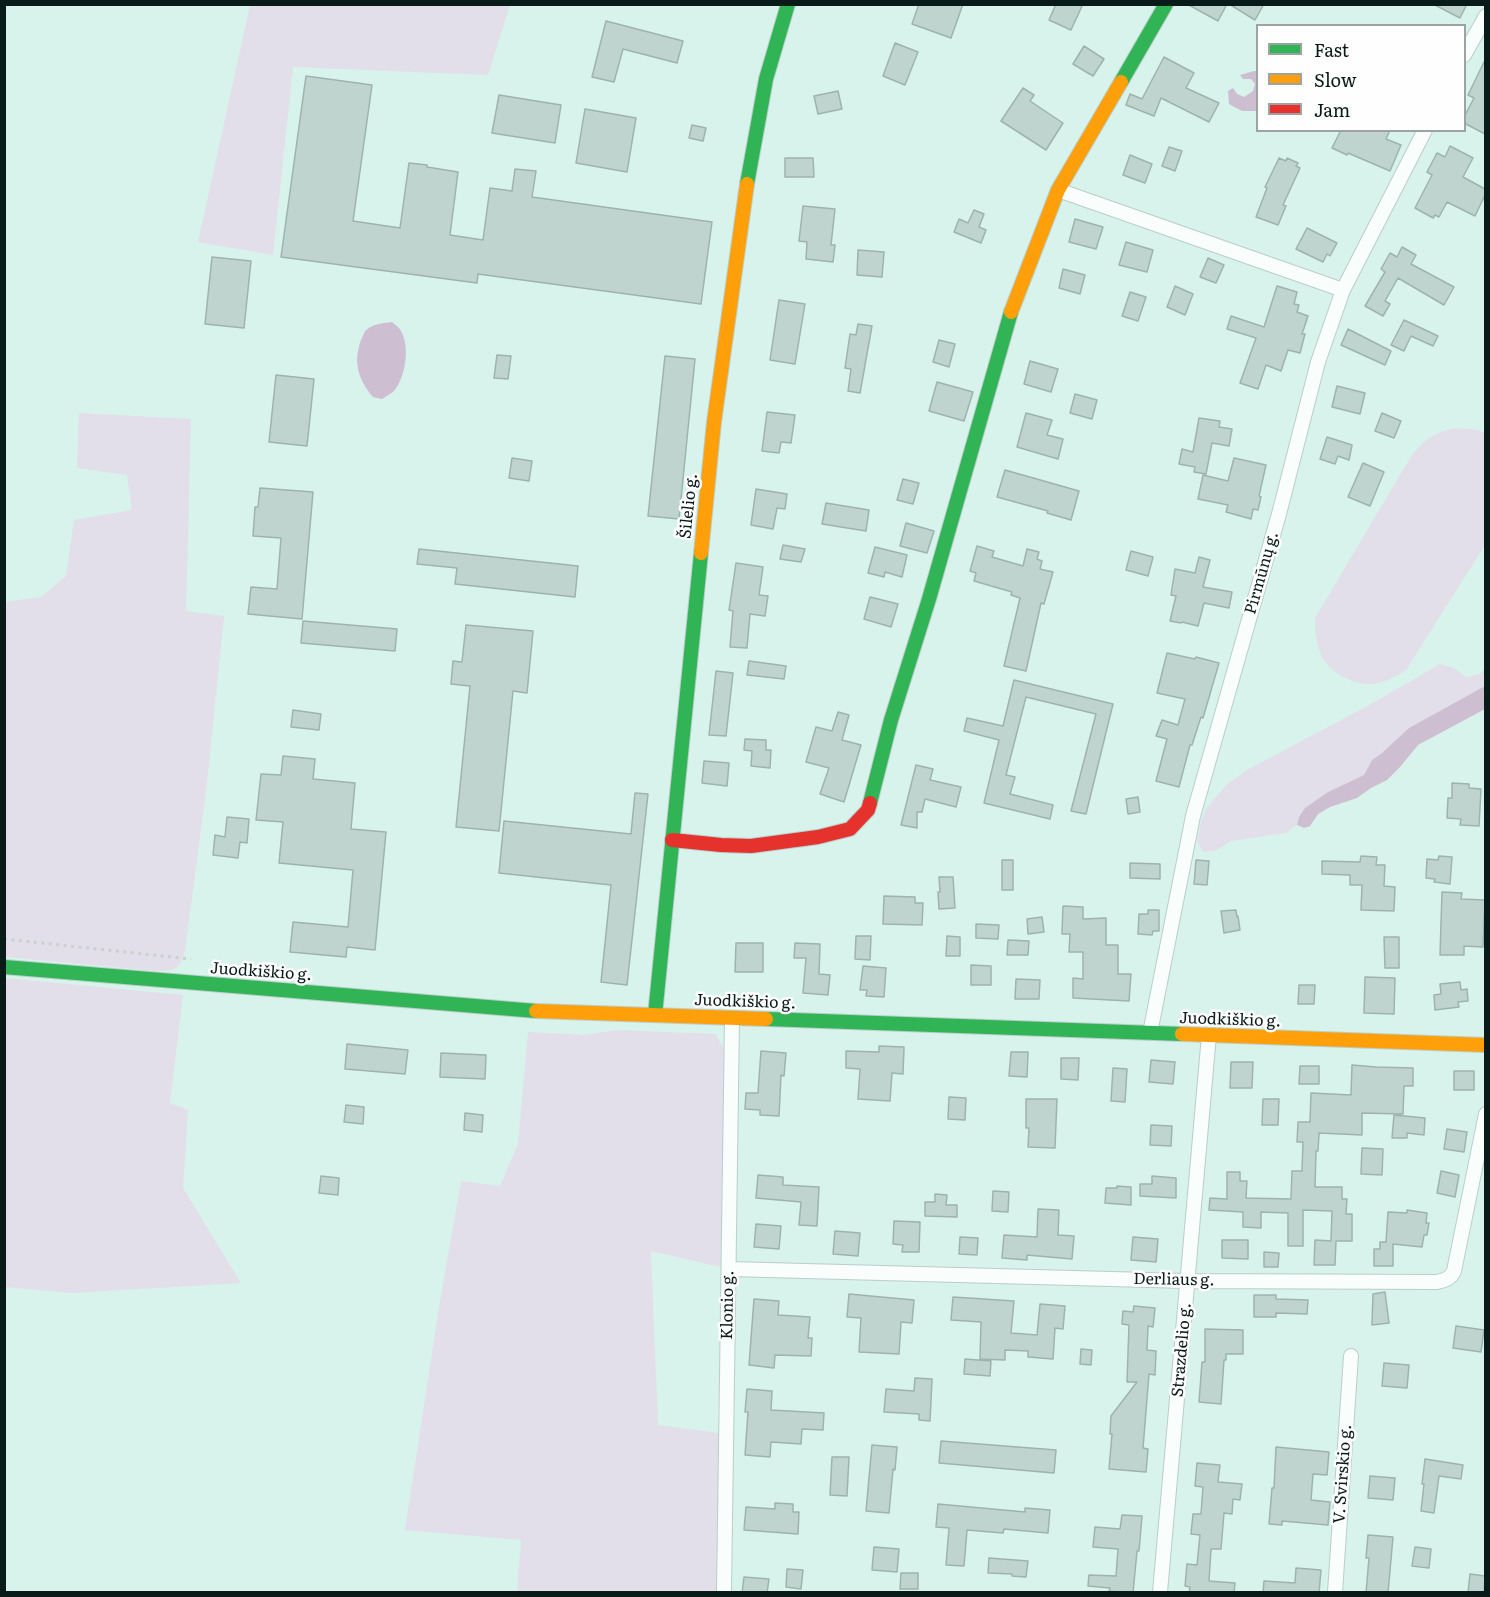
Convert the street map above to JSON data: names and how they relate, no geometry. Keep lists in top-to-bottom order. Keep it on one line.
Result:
{"streets":{"street":["Šilelio g.","Pirmūnų g.","Juodkiškio g.","Derliaus g.","Klonio g.","Strazdelio g.","V. Svirskio g."]},"crossings":[["Šilelio g.","Juodkiškio g."],["Pirmūnų g.","Juodkiškio g."],["Juodkiškio g.","Klonio g."],["Juodkiškio g.","Strazdelio g."],["Derliaus g.","Klonio g."],["Derliaus g.","Strazdelio g."]],"legend":["Fast","Slow","Jam"]}
